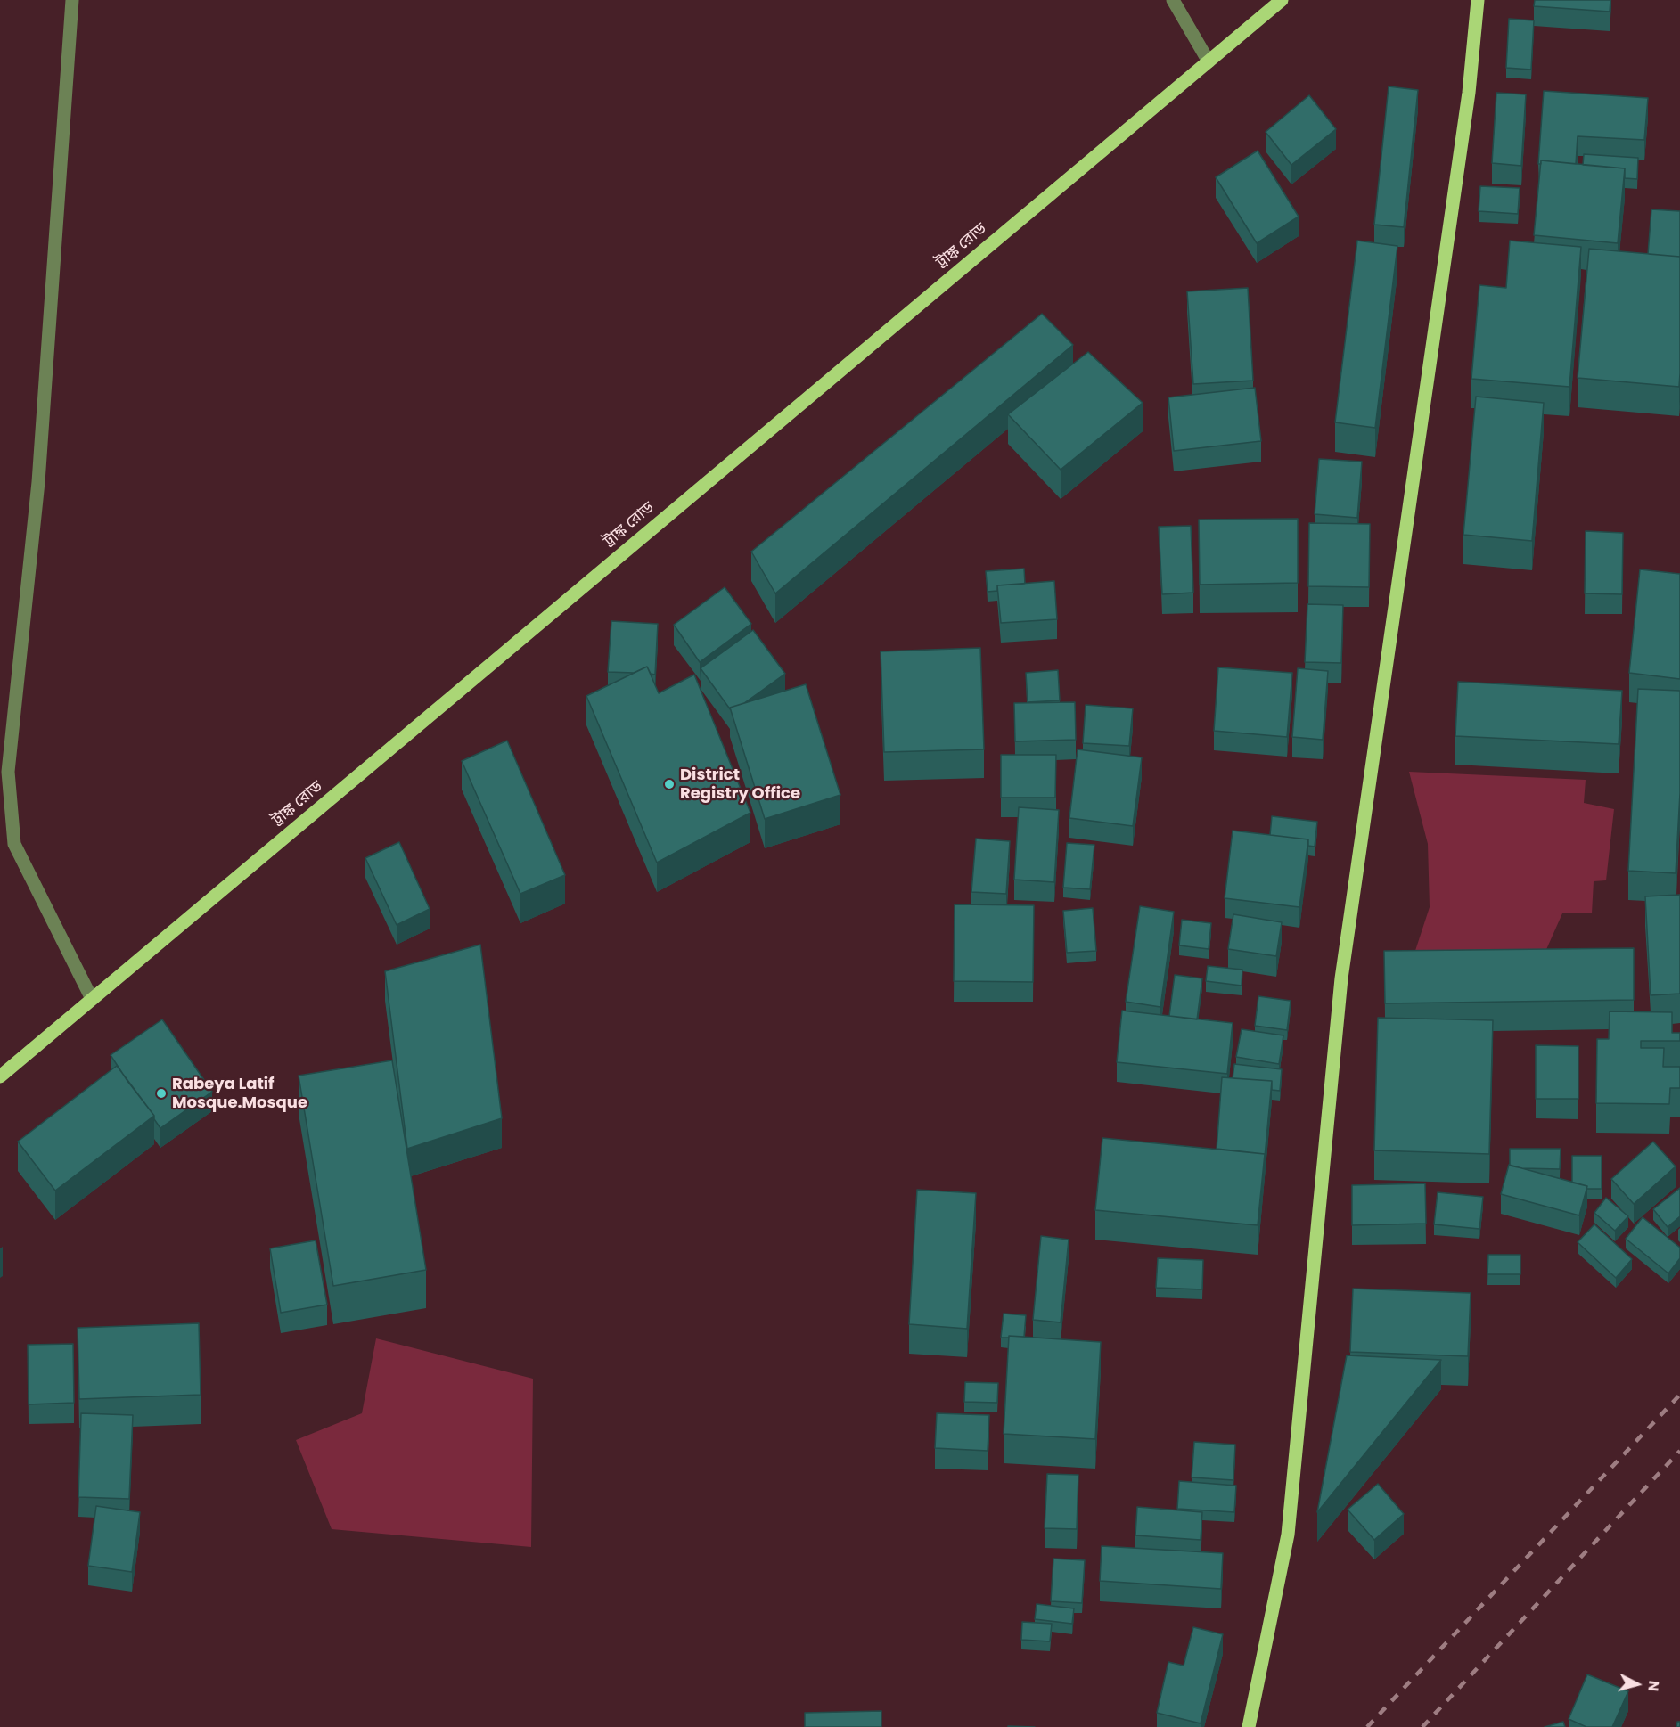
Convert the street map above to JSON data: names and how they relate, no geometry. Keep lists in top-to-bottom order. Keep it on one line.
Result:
{"streets":{"main road":["ট্রাঙ্ক রোড"]},"places":["District Registry Office","Rabeya Latif Mosque.Mosque"],"north":"right"}
